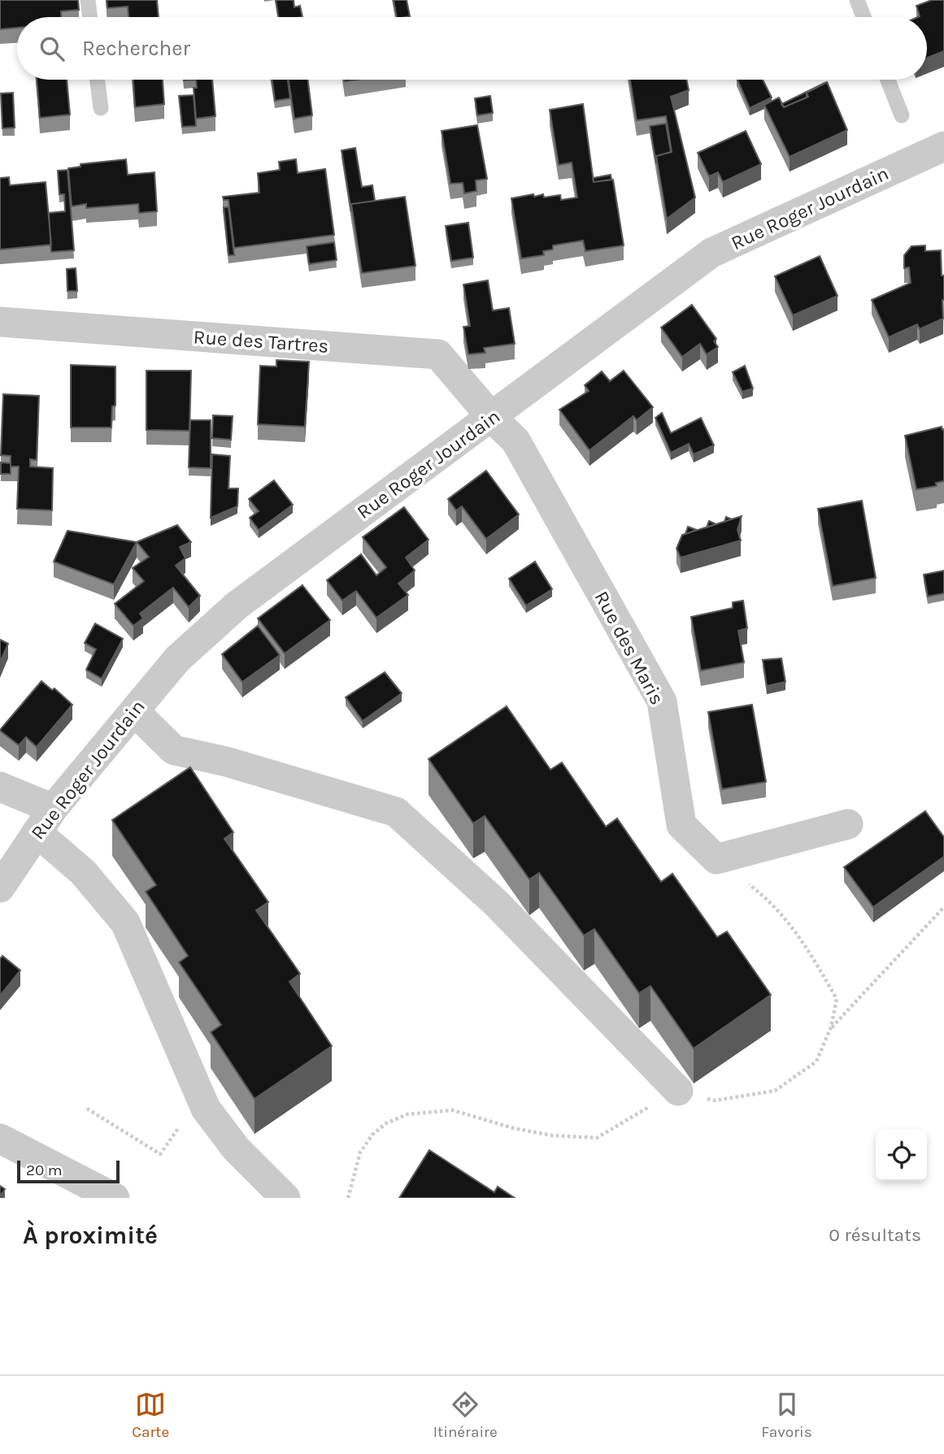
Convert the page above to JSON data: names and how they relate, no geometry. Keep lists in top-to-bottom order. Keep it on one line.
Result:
{"streets":{"street":["Rue Roger Jourdain","Rue des Tartres","Rue des Maris"]},"crossings":[["Rue Roger Jourdain","Rue des Tartres"],["Rue Roger Jourdain","Rue des Maris"],["Rue des Tartres","Rue des Maris"]],"scale_bar":"20 m","page":{"search":"Rechercher","scale":"20 m","heading":["À proximité","0 résultats"],"nav":["Carte","Itinéraire","Favoris"]}}
